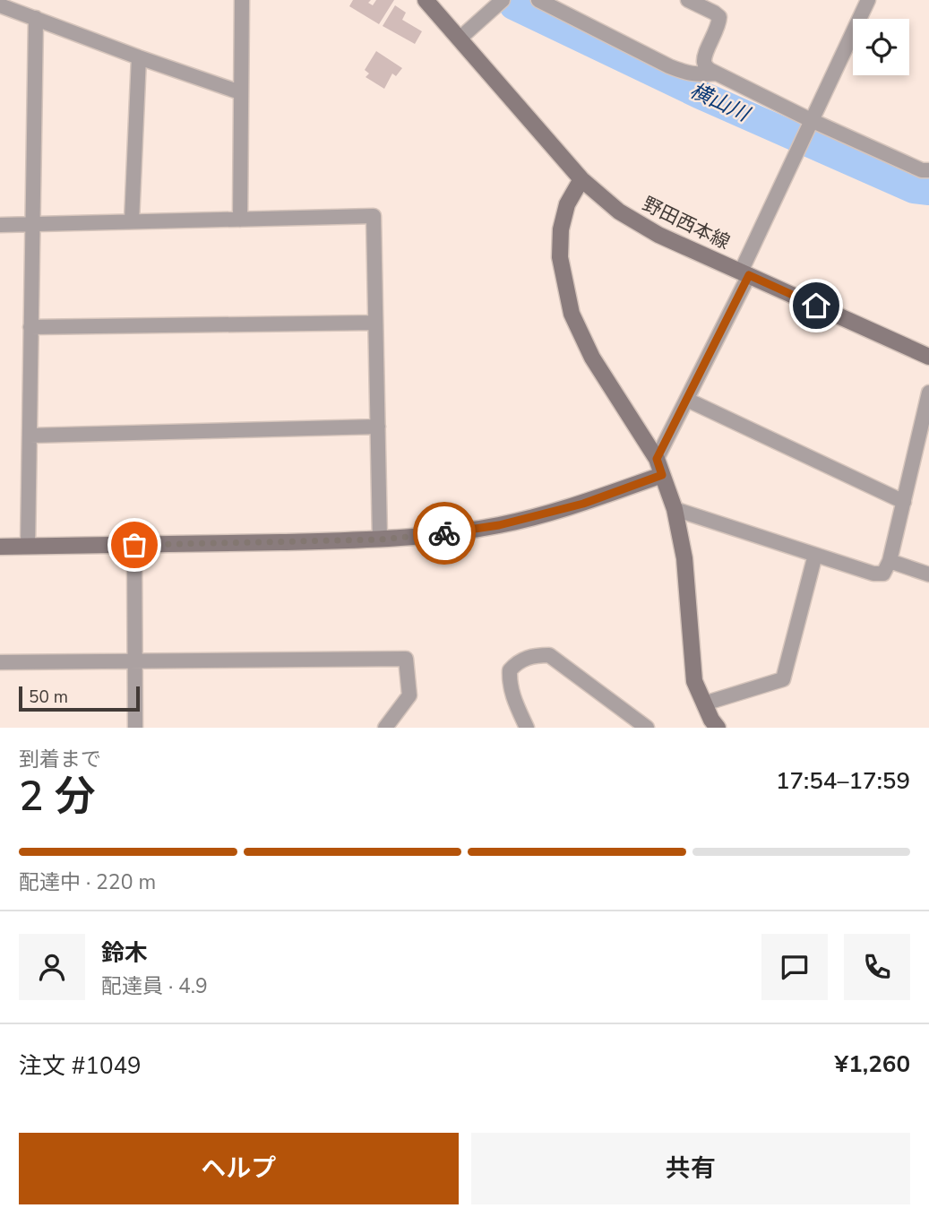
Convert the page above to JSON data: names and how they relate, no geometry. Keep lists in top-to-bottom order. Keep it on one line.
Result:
{"streets":{"street":["野田西本線"]},"water":["横山川"],"scale_bar":"50 m","page":{"scale":"50 m","heading":["2 分","到着まで","17:54–17:59"],"panel":["鈴木","配達員 · 4.9","注文 #1049","¥1,260"],"bar":"配達中 · 220 m","buttons":["ヘルプ","共有"]}}
